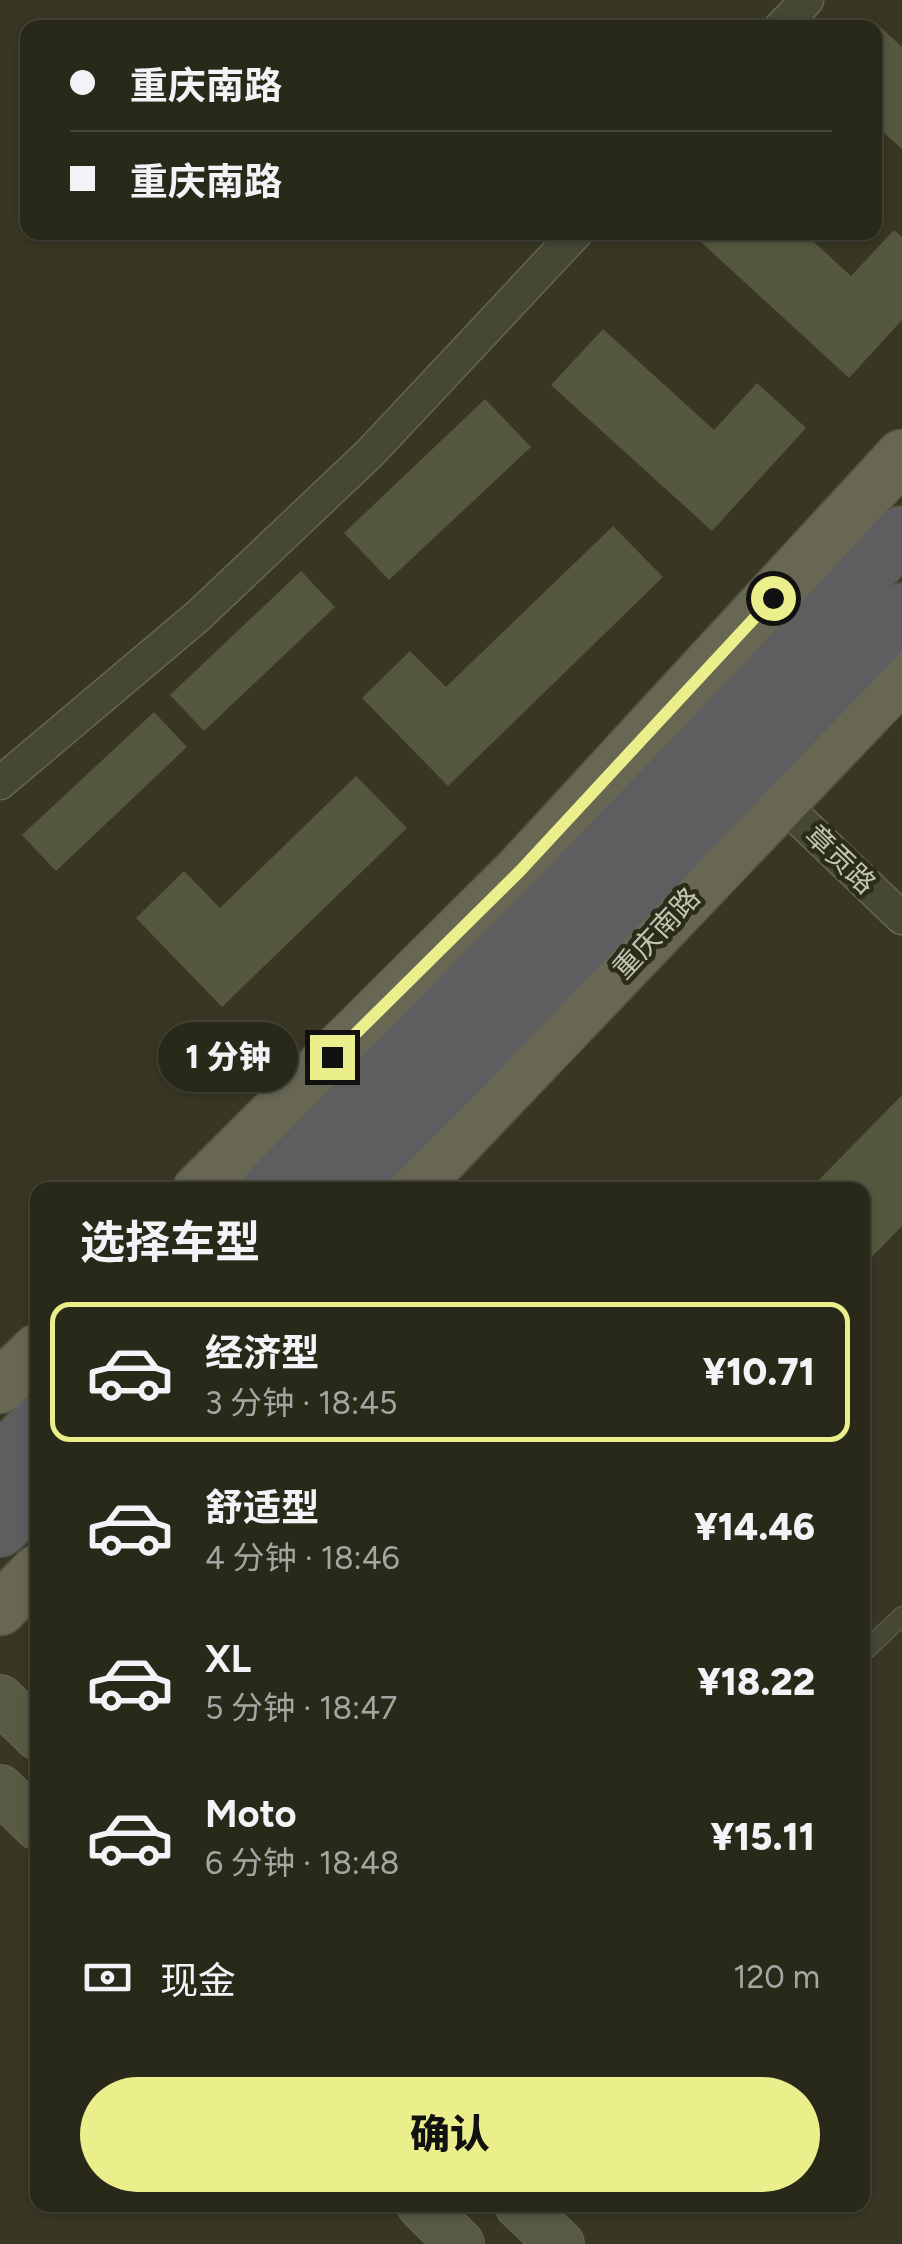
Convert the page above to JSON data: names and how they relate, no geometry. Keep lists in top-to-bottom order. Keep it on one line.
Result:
{"streets":{"main road":["重庆南路"],"street":["章贡路"]},"crossings":[["章贡路","重庆南路"]],"page":{"banner":["重庆南路","重庆南路"],"bubble":"1 分钟","heading":"选择车型","list":[{"name":"经济型","note":"3 分钟 · 18:45","value":"¥10.71"},{"name":"舒适型","note":"4 分钟 · 18:46","value":"¥14.46"},{"name":"XL","note":"5 分钟 · 18:47","value":"¥18.22"},{"name":"Moto","note":"6 分钟 · 18:48","value":"¥15.11"}],"pay":["现金","120 m"],"buttons":"确认"}}
